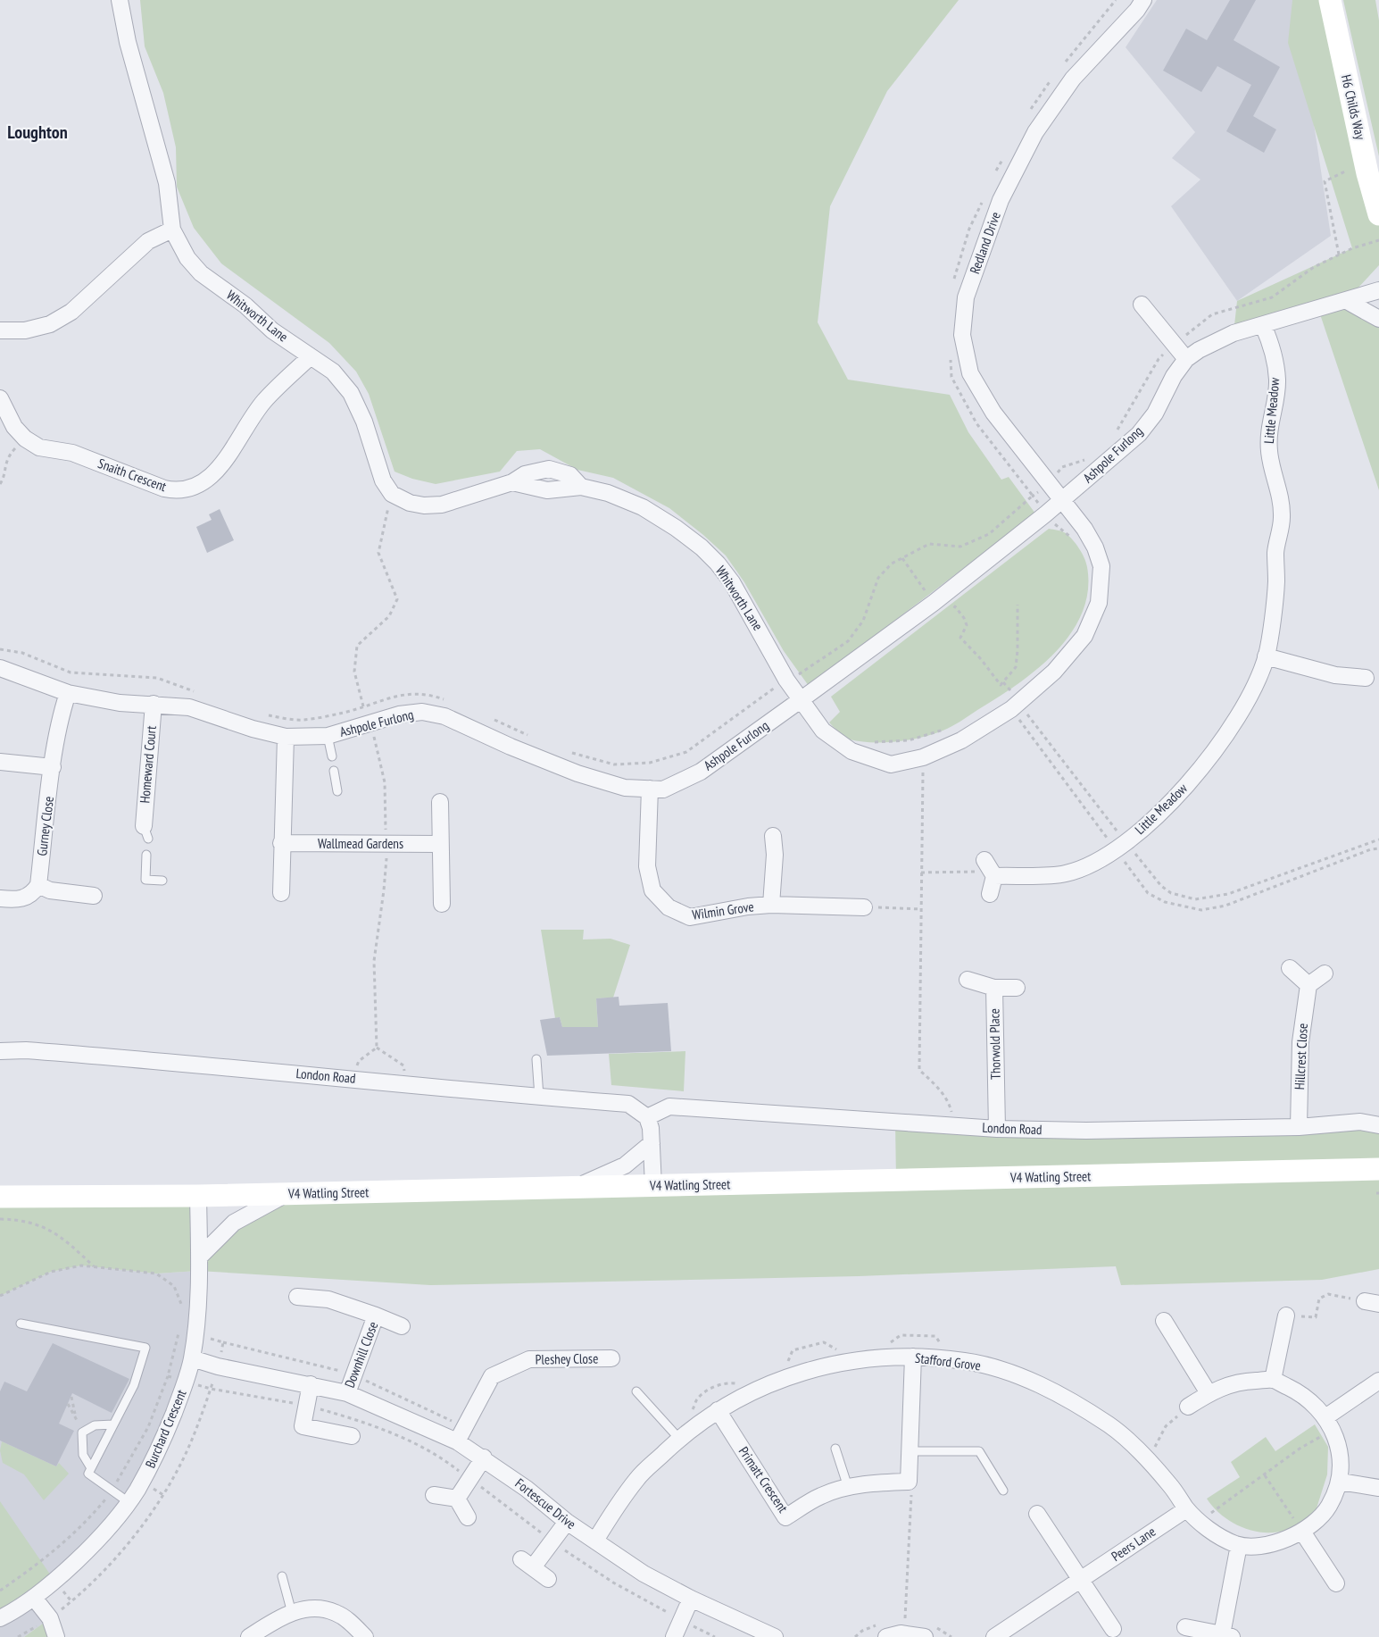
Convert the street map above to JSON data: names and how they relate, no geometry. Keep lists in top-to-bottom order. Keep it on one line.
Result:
{"streets":{"street":["H6 Childs Way","Redland Drive","Whitworth Lane","Little Meadow","Ashpole Furlong","Snaith Crescent","Homeward Court","Gurney Close","Wallmead Gardens","Wilmin Grove","Thorwold Place","Hillcrest Close","London Road","V4 Watling Street","Downhill Close","Pleshey Close","Stafford Grove","Burchard Crescent","Primatt Crescent","Fortescue Drive","Peers Lane"]},"crossings":[["Redland Drive","Ashpole Furlong"],["Whitworth Lane","Ashpole Furlong"],["Whitworth Lane","Snaith Crescent"],["Little Meadow","Ashpole Furlong"],["Ashpole Furlong","Homeward Court"],["Ashpole Furlong","Gurney Close"],["Ashpole Furlong","Wilmin Grove"],["Thorwold Place","London Road"],["Hillcrest Close","London Road"],["V4 Watling Street","Burchard Crescent"],["Downhill Close","Fortescue Drive"],["Pleshey Close","Fortescue Drive"],["Stafford Grove","Primatt Crescent"],["Stafford Grove","Fortescue Drive"],["Stafford Grove","Peers Lane"],["Burchard Crescent","Fortescue Drive"]],"districts":["Loughton"]}
